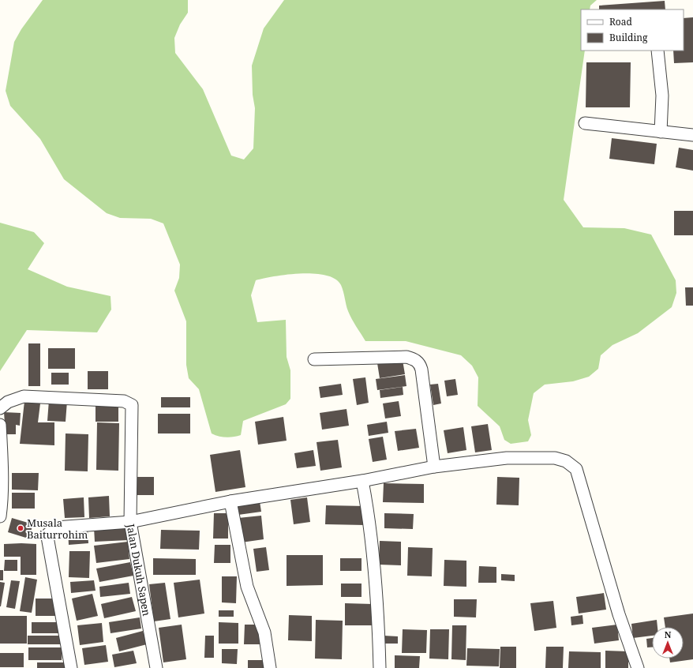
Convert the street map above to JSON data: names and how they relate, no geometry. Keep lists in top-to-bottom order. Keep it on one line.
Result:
{"streets":{"street":["Jalan Dukuh Sapen"]},"places":["Musala Baiturrohim"],"legend":["Road","Building"],"north":"top"}
